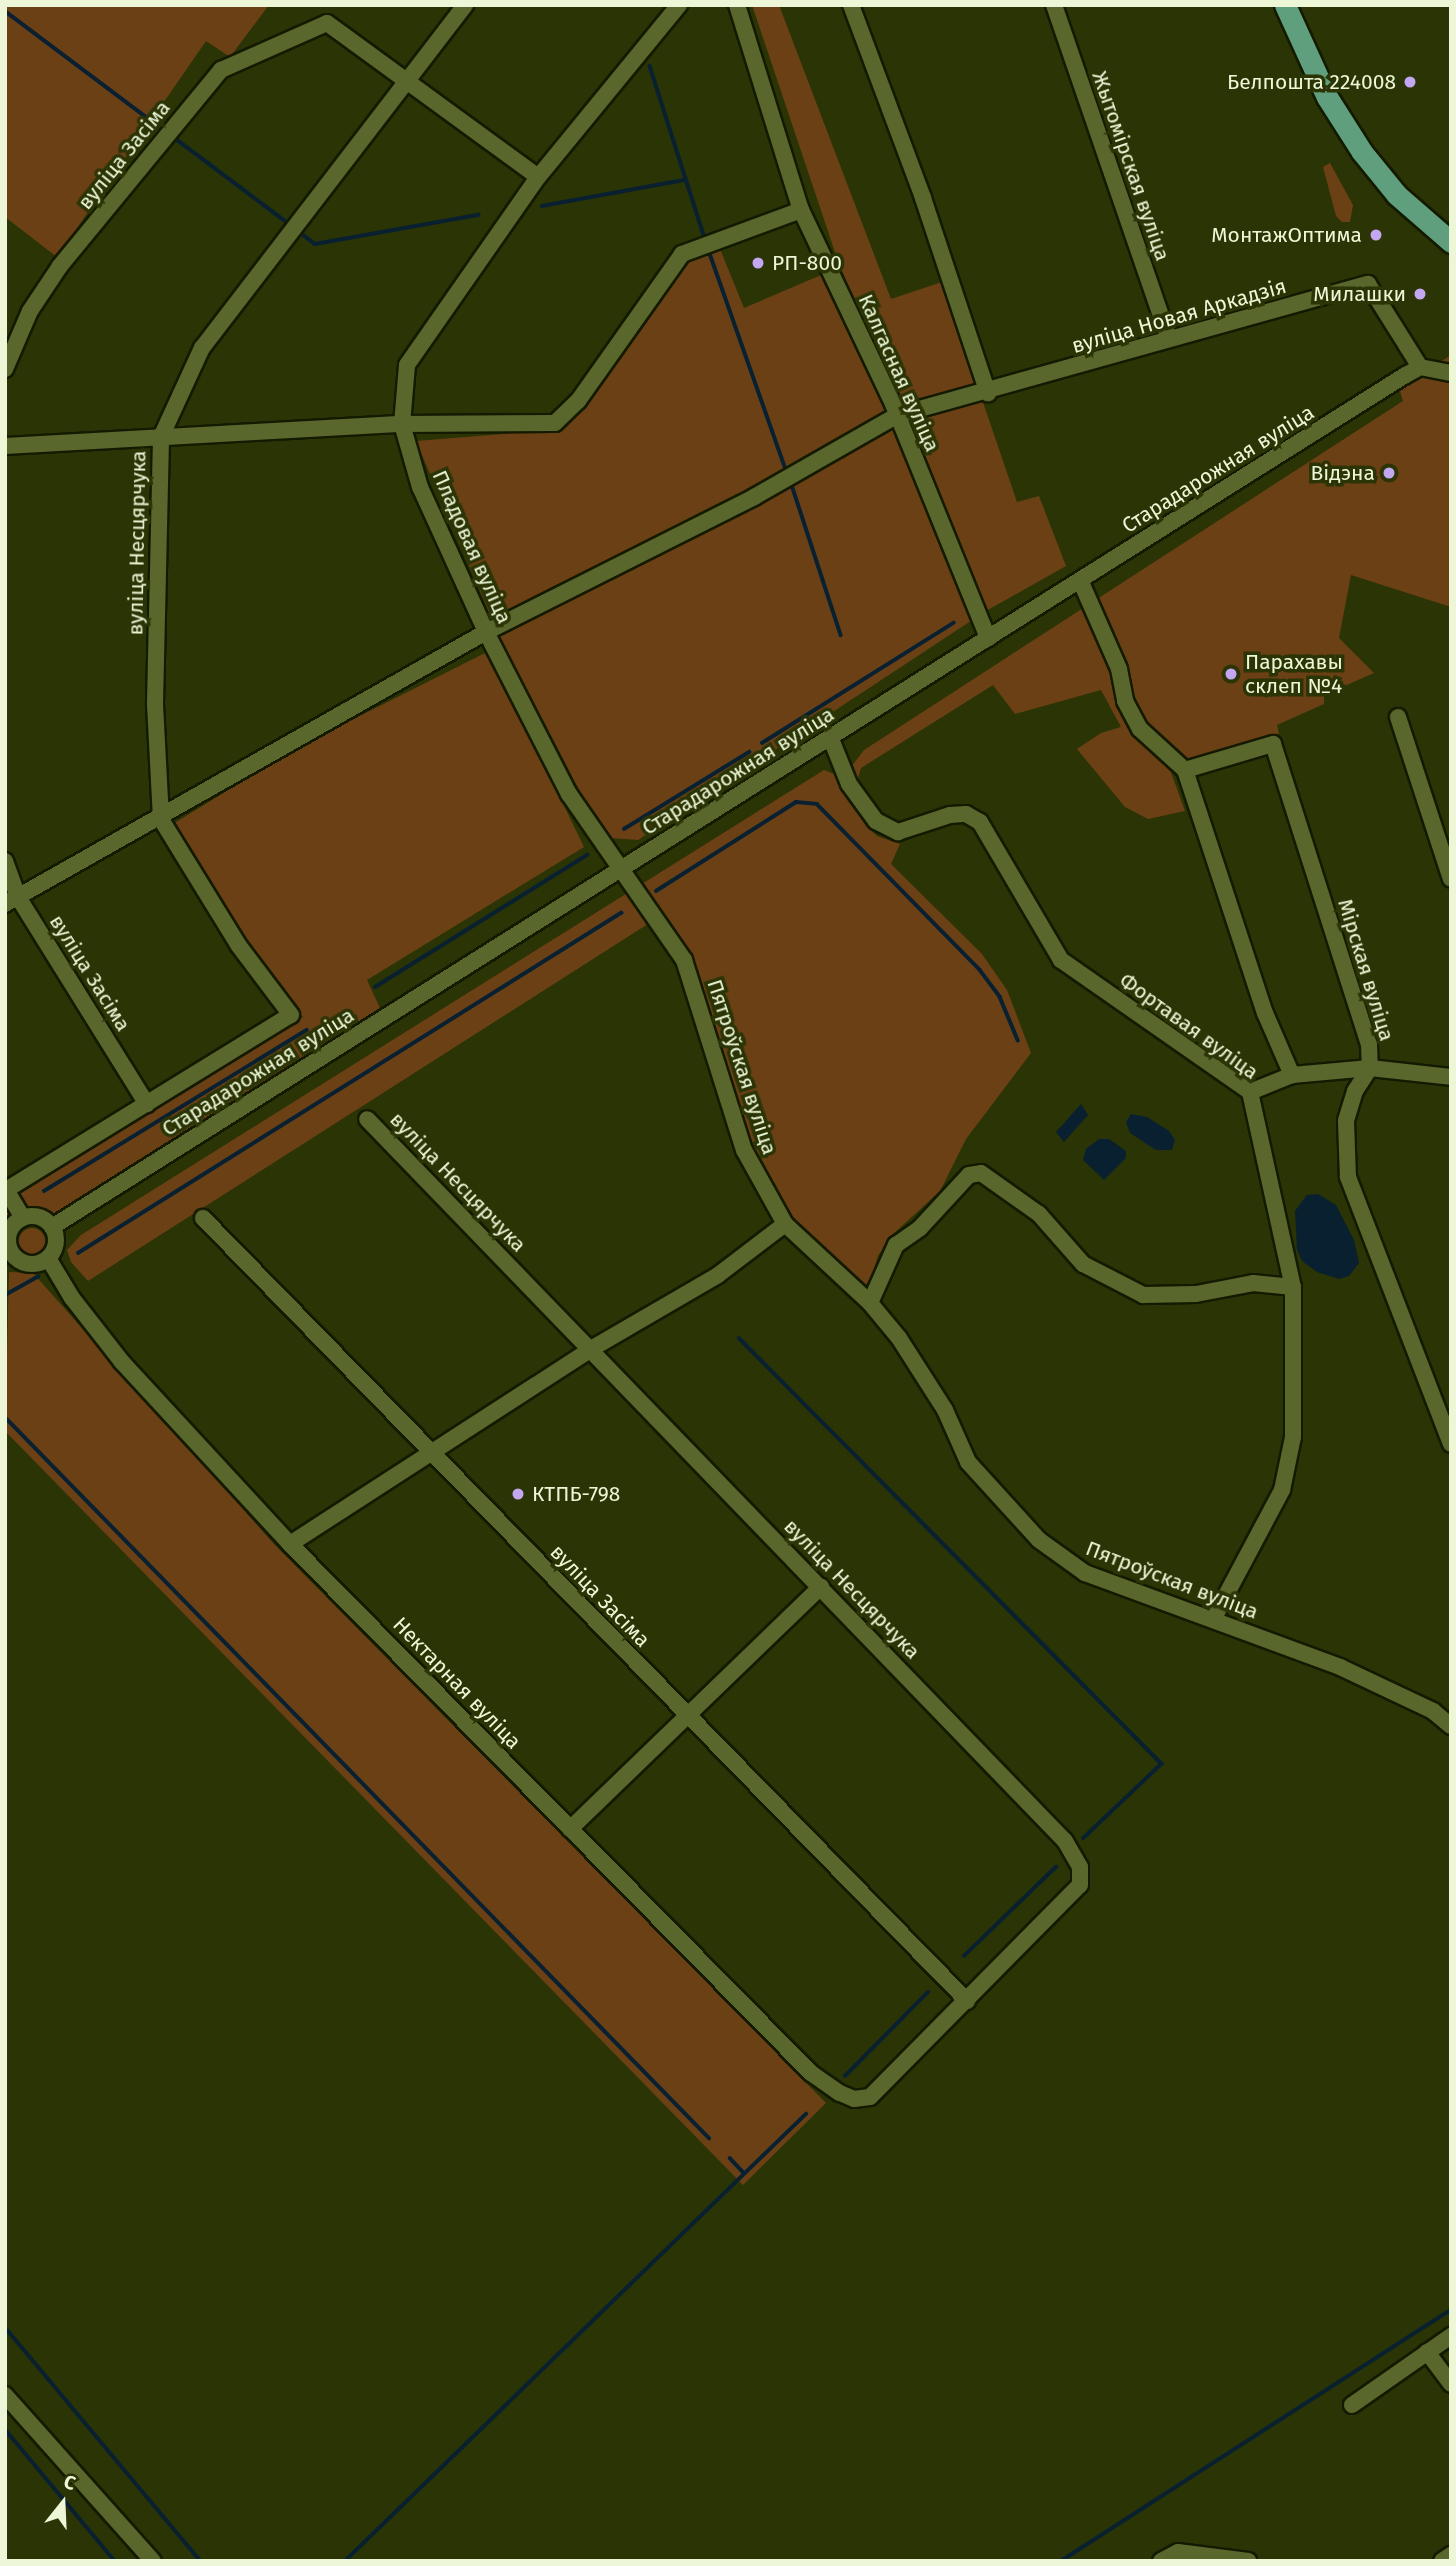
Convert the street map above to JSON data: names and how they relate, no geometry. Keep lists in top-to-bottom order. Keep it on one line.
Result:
{"streets":{"street":["вуліца Засіма","Жытомірская вуліца","вуліца Новая Аркадзія","Калгасная вуліца","Старадарожная вуліца","вуліца Несцярчука","Пладовая вуліца","Мірская вуліца","Фортавая вуліца","Пятроўская вуліца","Нектарная вуліца"]},"crossings":[["вуліца Засіма","вуліца Новая Аркадзія"],["вуліца Засіма","Старадарожная вуліца"],["вуліца Засіма","вуліца Несцярчука"],["Жытомірская вуліца","вуліца Новая Аркадзія"],["вуліца Новая Аркадзія","Калгасная вуліца"],["вуліца Новая Аркадзія","Старадарожная вуліца"],["вуліца Новая Аркадзія","вуліца Несцярчука"],["вуліца Новая Аркадзія","Пладовая вуліца"],["Калгасная вуліца","Старадарожная вуліца"],["Старадарожная вуліца","вуліца Несцярчука"],["Старадарожная вуліца","Пладовая вуліца"],["Старадарожная вуліца","Фортавая вуліца"],["Старадарожная вуліца","Пятроўская вуліца"],["Старадарожная вуліца","Нектарная вуліца"],["вуліца Несцярчука","Нектарная вуліца"],["Пладовая вуліца","Пятроўская вуліца"],["Мірская вуліца","Фортавая вуліца"],["Фортавая вуліца","Пятроўская вуліца"]],"places":["Белпошта 224008","МонтажОптима","РП-800","Милашки","Відэна","Парахавы склеп №4","КТПБ-798"],"north":"top"}
